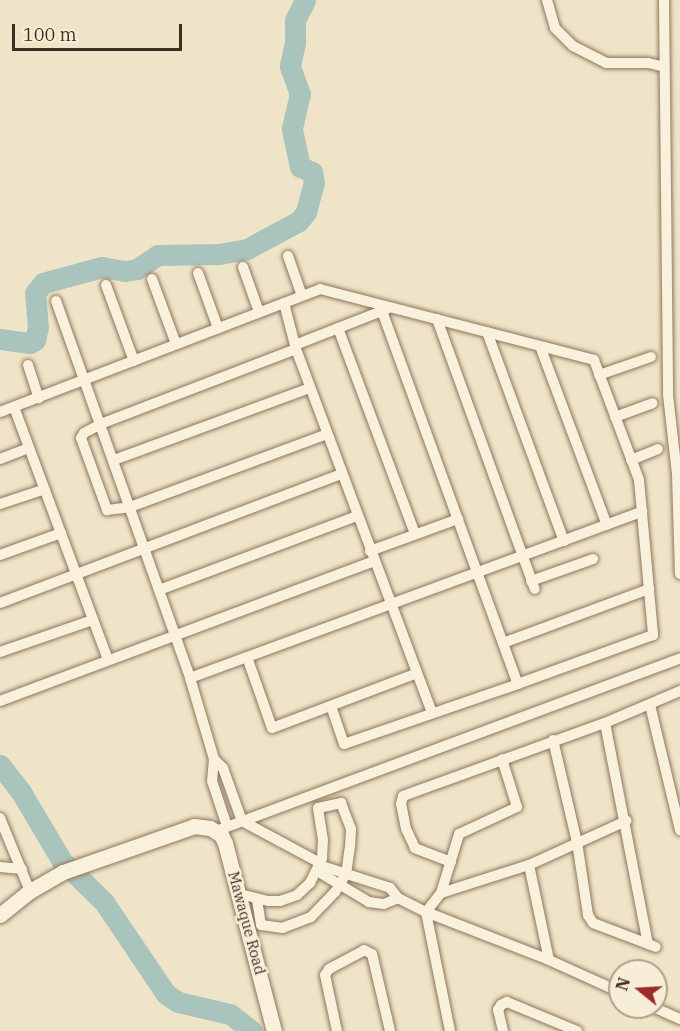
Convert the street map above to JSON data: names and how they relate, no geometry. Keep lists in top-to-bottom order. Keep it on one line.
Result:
{"streets":{"main road":["Mawaque Road"]},"scale_bar":"100 m","north":"left"}
